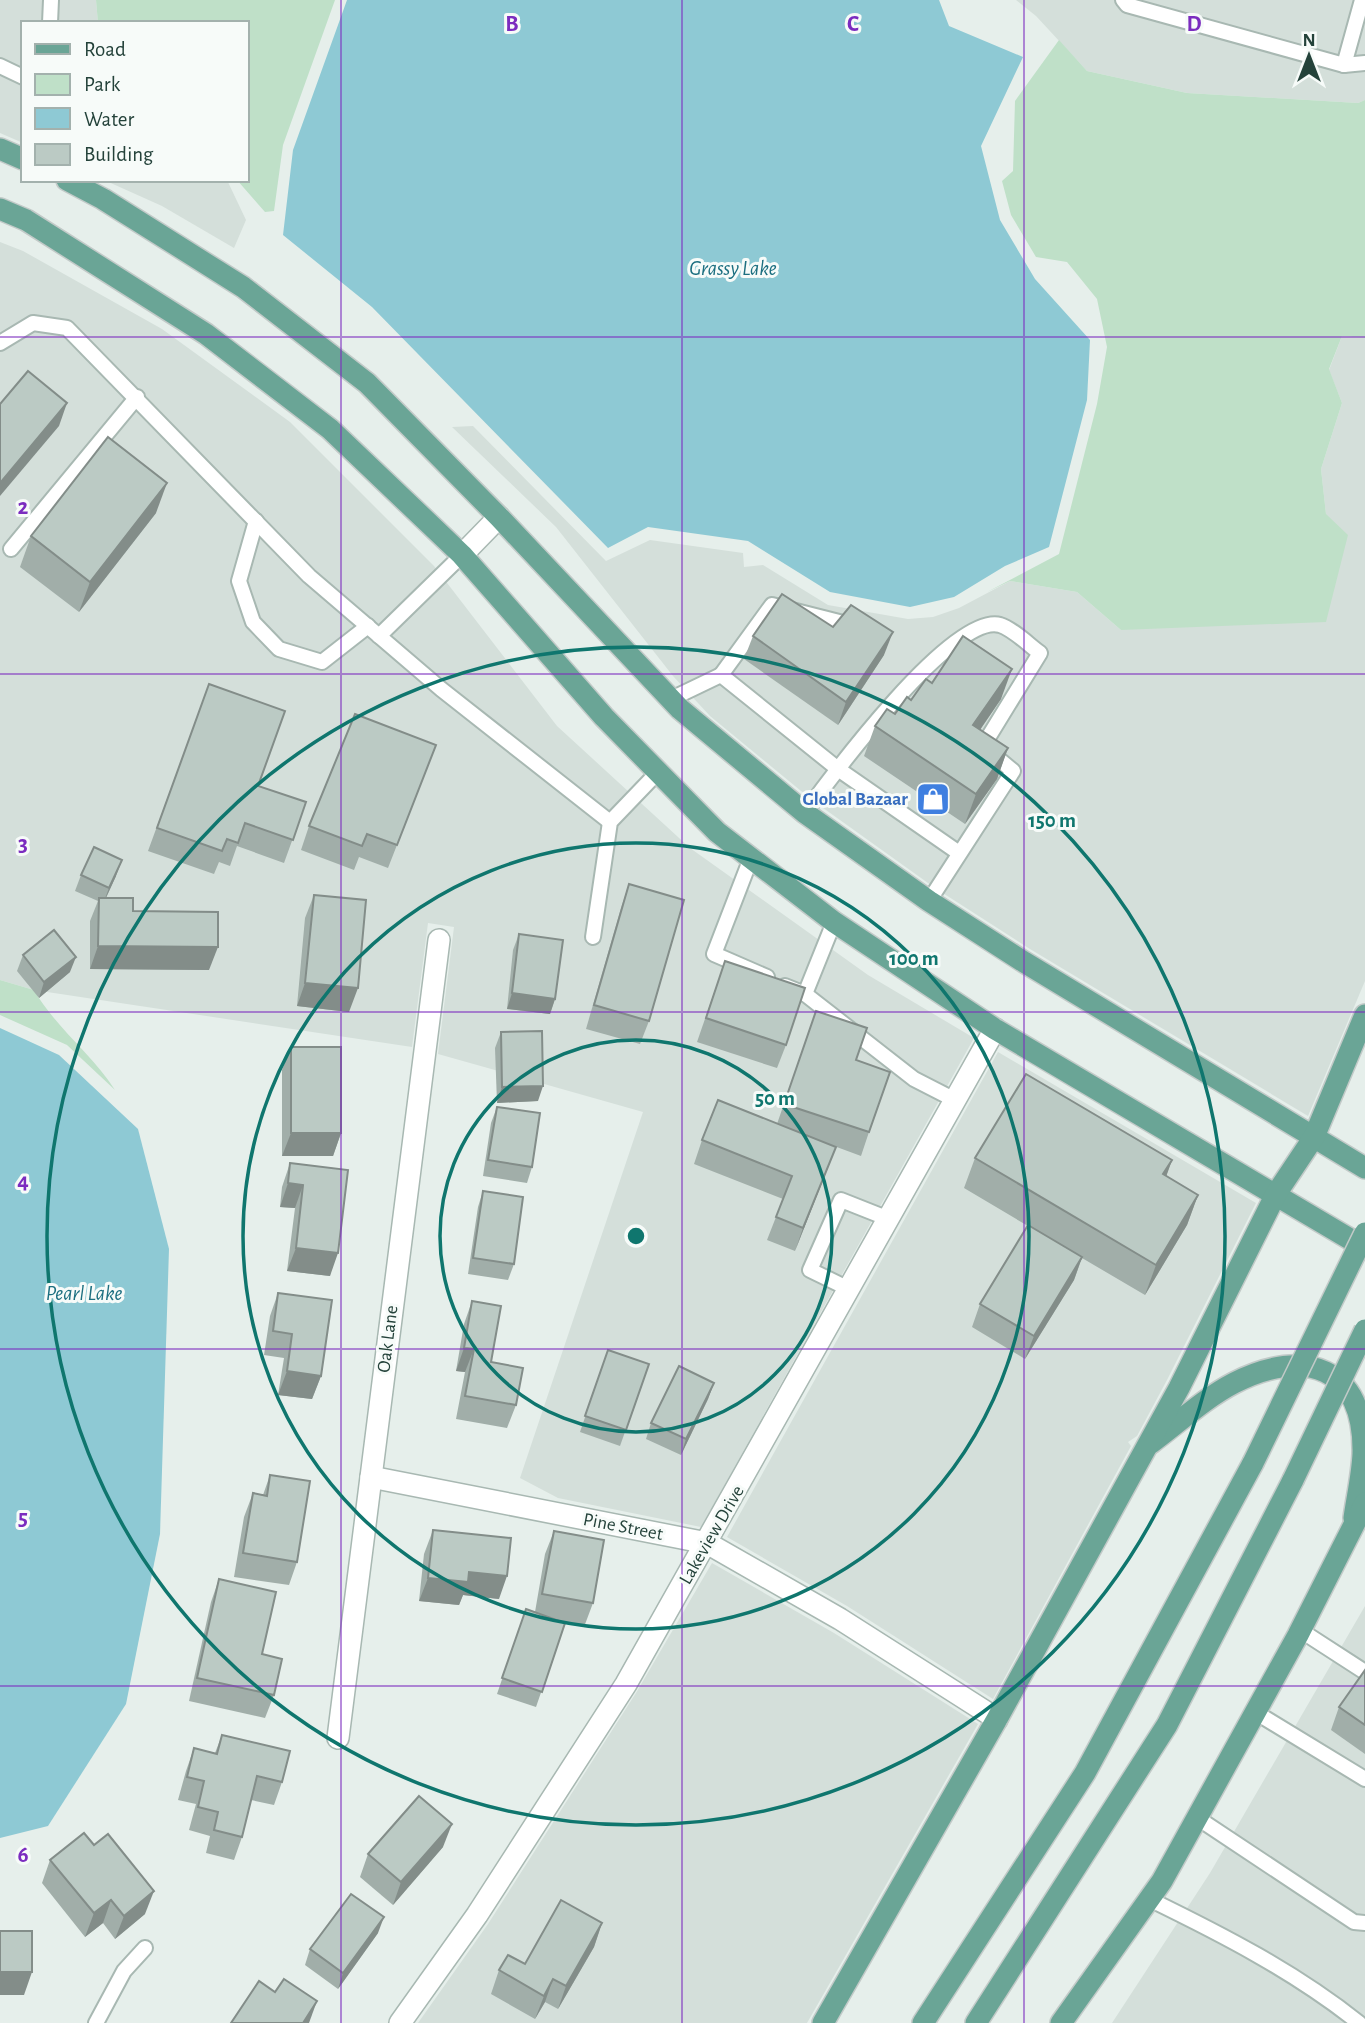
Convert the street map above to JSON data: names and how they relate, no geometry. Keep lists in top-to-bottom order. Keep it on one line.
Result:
{"streets":{"street":["Oak Lane","Pine Street","Lakeview Drive"]},"crossings":[["Oak Lane","Pine Street"],["Pine Street","Lakeview Drive"]],"water":["Grassy Lake","Pearl Lake"],"places":{"shop":["Global Bazaar"]},"legend":["Road","Park","Water","Building"],"north":"top","grid":{"columns":["B","C","D"],"rows":["2","3","4","5","6"]},"rings":["150 m","100 m","50 m"]}
